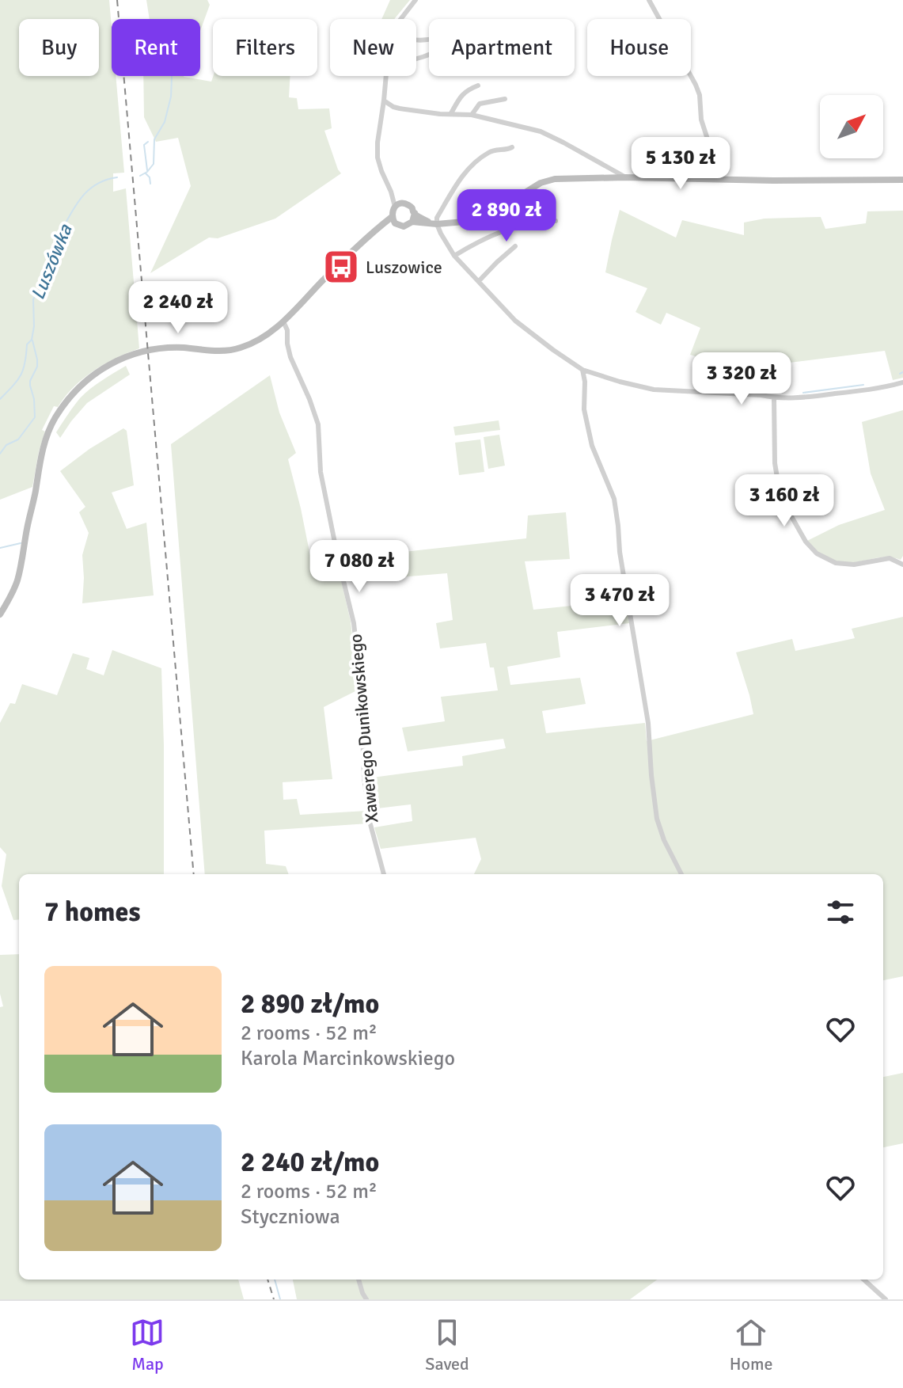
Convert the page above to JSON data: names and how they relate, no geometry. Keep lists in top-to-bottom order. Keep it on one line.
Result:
{"streets":{"street":["Xawerego Dunikowskiego"]},"water":["Luszówka"],"places":{"bus stop":["Luszowice"]},"north":"top right","page":{"chip":["Buy","Rent","Filters","New","Apartment","House"],"price":["5 130 zł","2 890 zł","2 240 zł","3 320 zł","3 160 zł","7 080 zł","3 470 zł"],"heading":"7 homes","list":[{"name":"2 890 zł/mo","note":"2 rooms · 52 m² · Karola Marcinkowskiego"},{"name":"2 240 zł/mo","note":"2 rooms · 52 m² · Styczniowa"}],"tabs":["Map","Saved","Home"]}}
